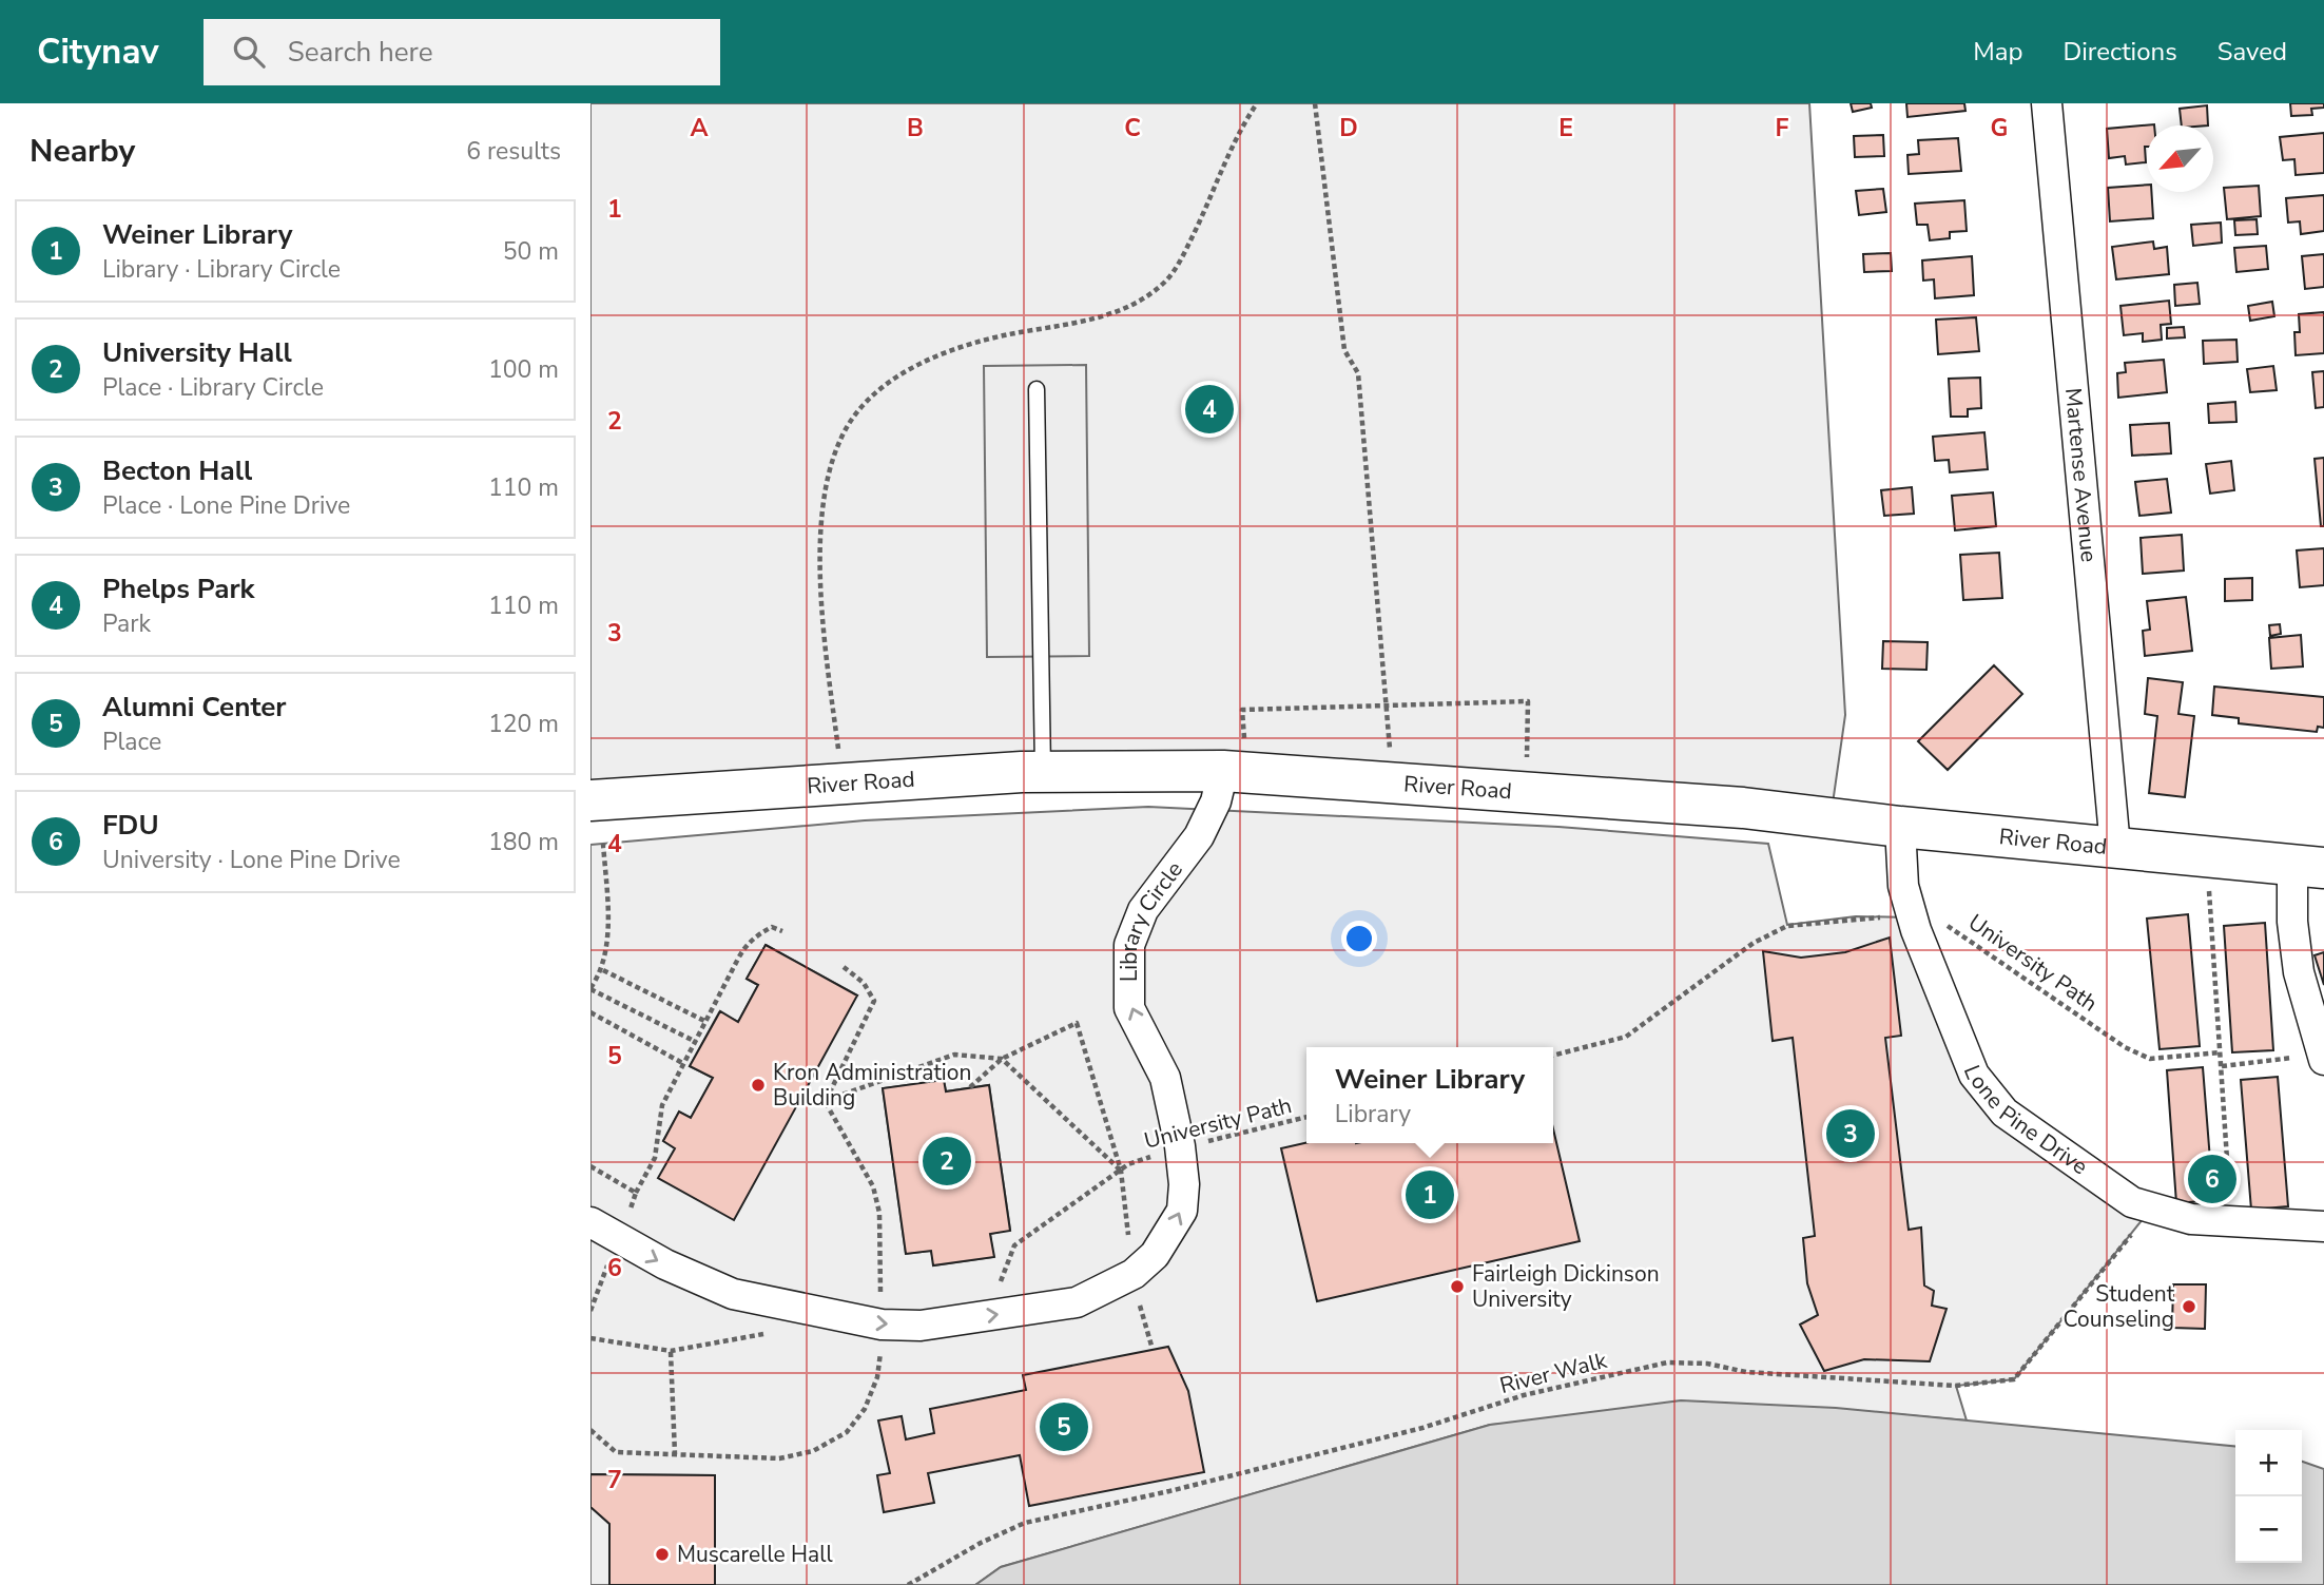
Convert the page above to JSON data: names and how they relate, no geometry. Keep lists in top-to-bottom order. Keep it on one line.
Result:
{"streets":{"main road":["River Road"],"street":["Martense Avenue","Library Circle","Lone Pine Drive"],"path":["University Path","River Walk"]},"crossings":[["Martense Avenue","River Road"],["River Road","Library Circle"],["River Road","Lone Pine Drive"],["Library Circle","University Path"],["University Path","Lone Pine Drive"],["Lone Pine Drive","River Walk"]],"one_way":["Library Circle"],"places":["Kron Administration Building","Fairleigh Dickinson University","Student Counseling","Muscarelle Hall"],"north":"bottom left","page":{"header":"Citynav","search":"Search here","nav":["Map","Directions","Saved"],"heading":["Nearby","6 results"],"list":[{"mark":"1","name":"Weiner Library","note":"Library · Library Circle","value":"50 m"},{"mark":"2","name":"University Hall","note":"Place · Library Circle","value":"100 m"},{"mark":"3","name":"Becton Hall","note":"Place · Lone Pine Drive","value":"110 m"},{"mark":"4","name":"Phelps Park","note":"Park","value":"110 m"},{"mark":"5","name":"Alumni Center","note":"Place","value":"120 m"},{"mark":"6","name":"FDU","note":"University · Lone Pine Drive","value":"180 m"}],"pins":["4","3","2","6","1","5"],"popup":["Weiner Library","Library"],"map_buttons":["+","−"]},"grid":{"columns":["A","B","C","D","E","F","G"],"rows":["1","2","3","4","5","6","7"]}}
